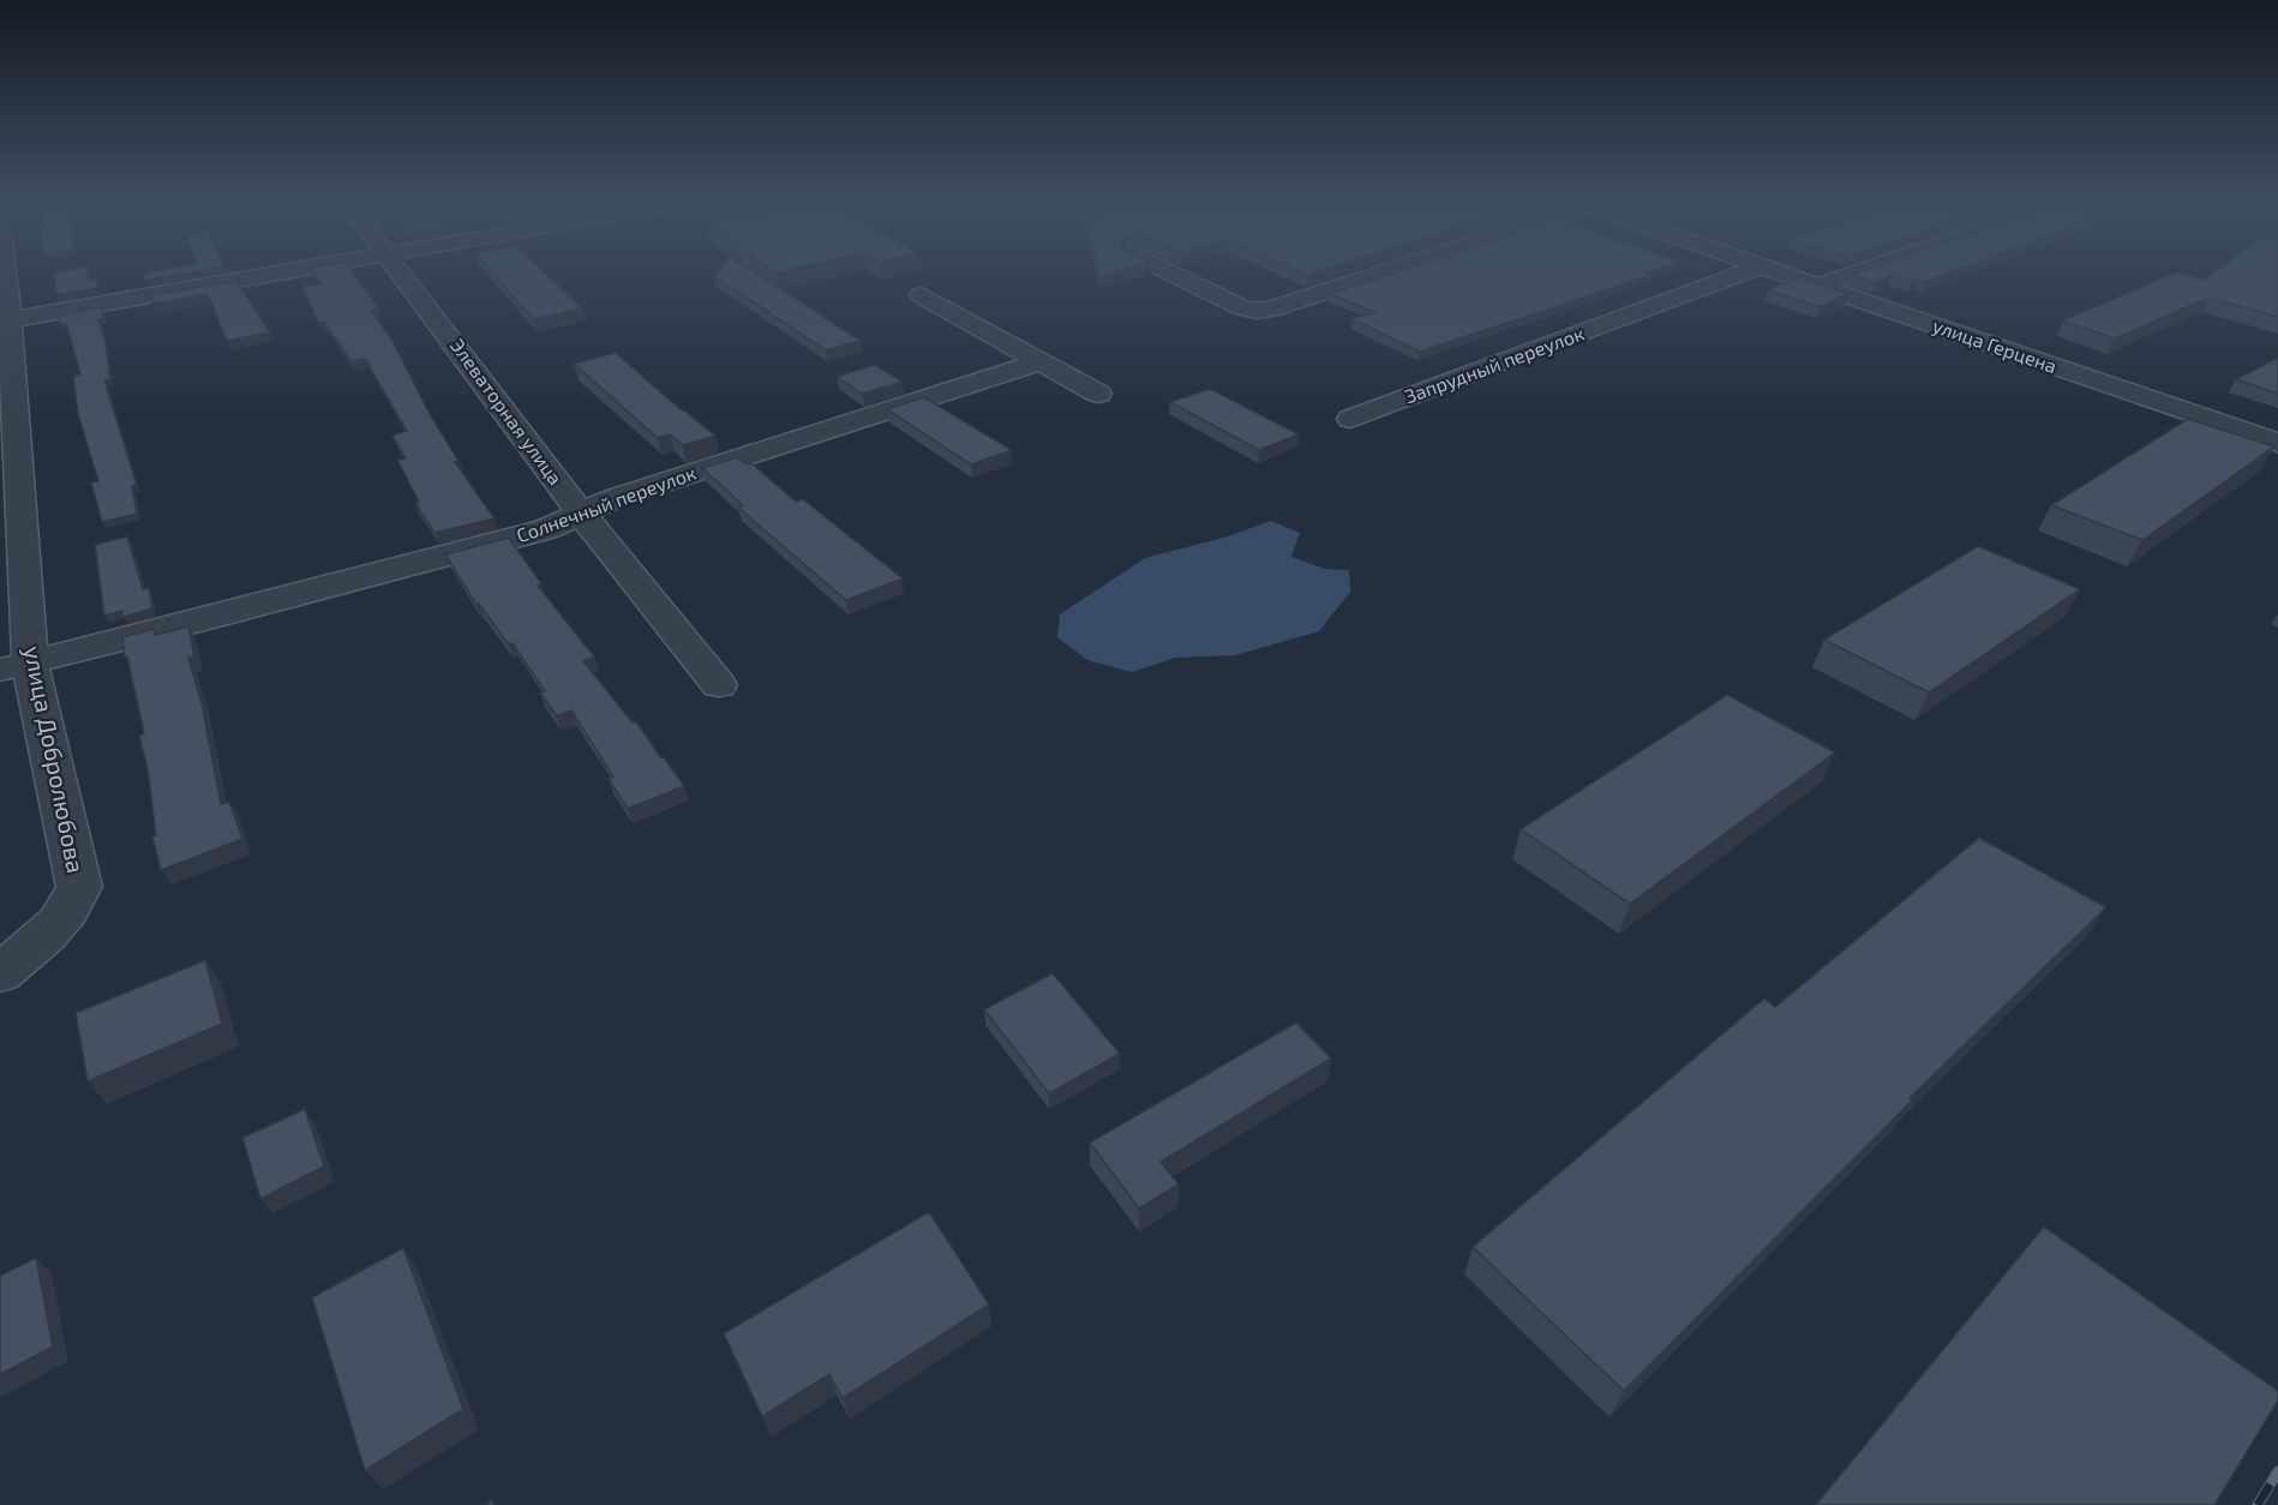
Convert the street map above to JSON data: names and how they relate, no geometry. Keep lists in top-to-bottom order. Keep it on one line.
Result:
{"streets":{"street":["улица Герцена","Запрудный переулок","Элеваторная улица","Солнечный переулок","улица Добролюбова"]},"crossings":[["Элеваторная улица","Солнечный переулок"],["Солнечный переулок","улица Добролюбова"]]}
